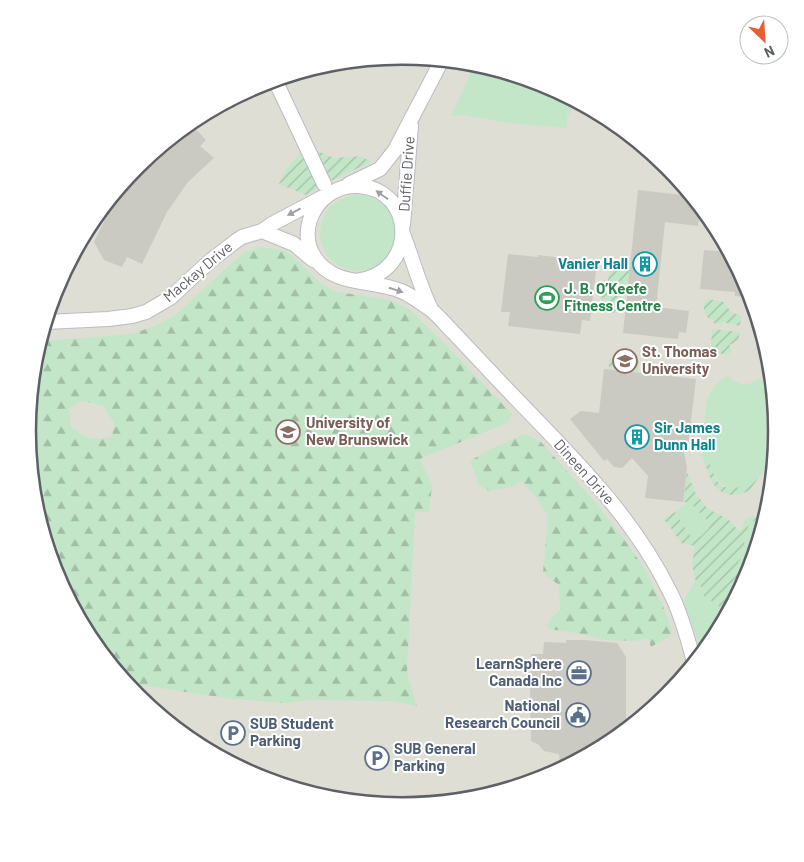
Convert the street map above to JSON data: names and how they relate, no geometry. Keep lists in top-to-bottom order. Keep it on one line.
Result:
{"streets":{"street":["Duffie Drive","Mackay Drive","Dineen Drive"]},"crossings":[["Duffie Drive","Mackay Drive"],["Duffie Drive","Dineen Drive"]],"places":{"building":["Vanier Hall","Sir James Dunn Hall"],"sports":["J. B. O’Keefe Fitness Centre"],"school or university":["St. Thomas University","University of New Brunswick"],"office":["LearnSphere Canada Inc"],"public building":["National Research Council"],"parking":["SUB Student Parking","SUB General Parking"]},"north":"bottom right"}
